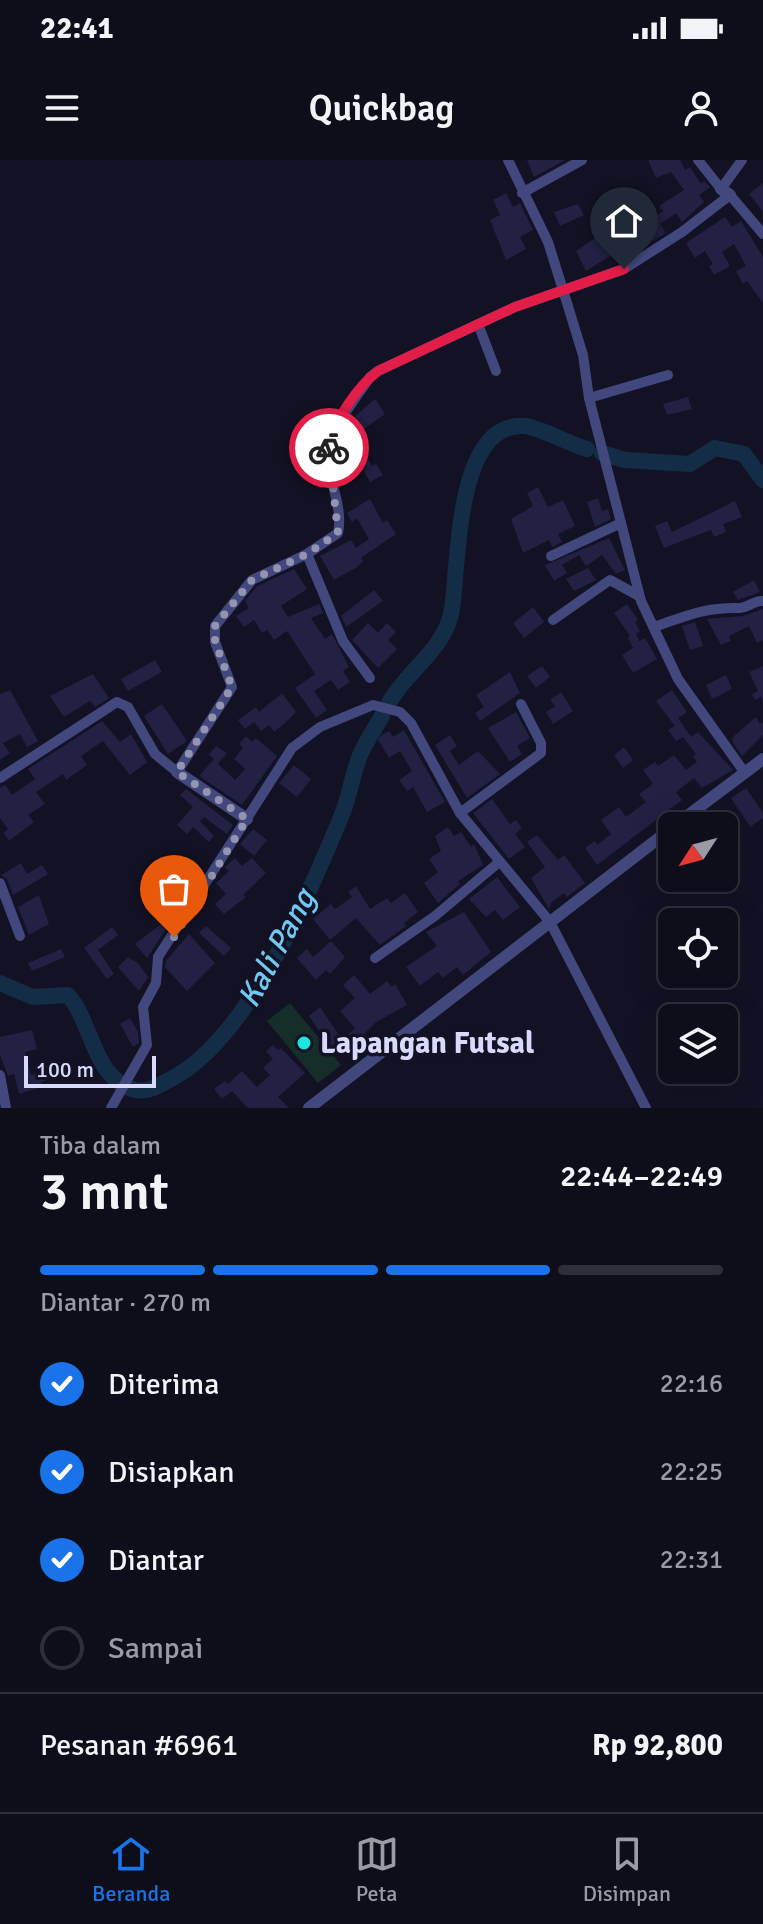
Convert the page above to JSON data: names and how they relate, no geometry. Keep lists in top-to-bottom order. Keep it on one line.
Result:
{"water":["Kali Pang"],"places":["Lapangan Futsal"],"scale_bar":"100 m","north":"bottom left","page":{"status":"22:41","header":"Quickbag","scale":"100 m","heading":["3 mnt","Tiba dalam","22:44–22:49"],"panel":["Pesanan #6961","Rp 92,800"],"bar":"Diantar · 270 m","list":[["Diterima","22:16"],["Disiapkan","22:25"],["Diantar","22:31"],"Sampai"],"tabs":["Beranda","Peta","Disimpan"]}}
